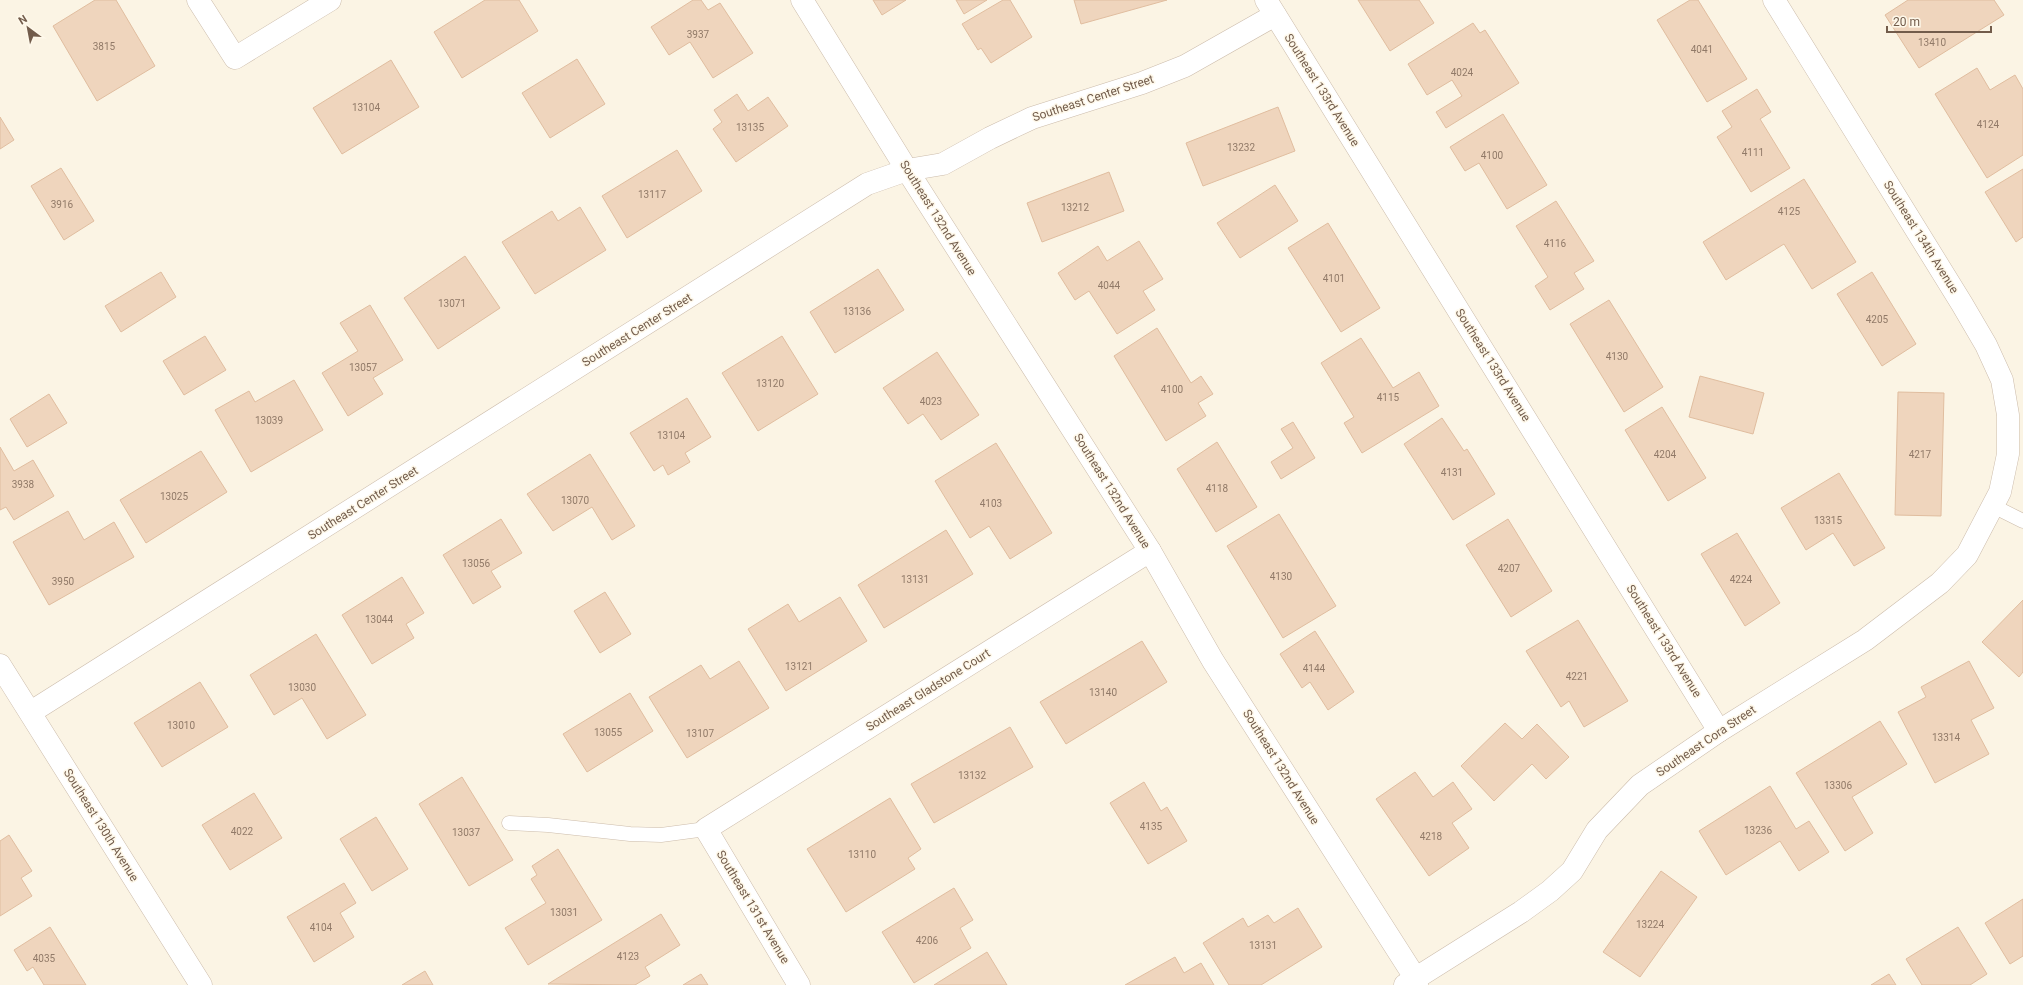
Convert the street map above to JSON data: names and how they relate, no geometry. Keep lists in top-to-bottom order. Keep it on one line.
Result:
{"streets":{"street":["Southeast 133rd Avenue","Southeast Center Street","Southeast 132nd Avenue","Southeast 134th Avenue","Southeast Gladstone Court","Southeast Cora Street","Southeast 130th Avenue","Southeast 131st Avenue"]},"crossings":[["Southeast 133rd Avenue","Southeast Center Street"],["Southeast 133rd Avenue","Southeast Cora Street"],["Southeast Center Street","Southeast 132nd Avenue"],["Southeast Center Street","Southeast 130th Avenue"],["Southeast 132nd Avenue","Southeast Gladstone Court"],["Southeast 132nd Avenue","Southeast Cora Street"],["Southeast 134th Avenue","Southeast Cora Street"],["Southeast Gladstone Court","Southeast 131st Avenue"]],"house_numbers":["3937","13410","3815","4041","4024","13104","4124","13135","13232","4111","4100","13117","3916","13212","4125","4116","4101","4044","13071","13136","4205","4130","13057","13120","4100","4115","4023","13039","13104","4204","4217","4131","3938","4118","13025","13070","4103","13315","13056","4207","4130","13131","4224","3950","13044","13121","4144","4221","13030","13140","13010","13055","13107","13314","13132","13306","4135","13236","4022","13037","4218","13110","13031","13224","4104","4206","13131","4123","4035"],"scale_bar":"20 m","north":"top left"}
